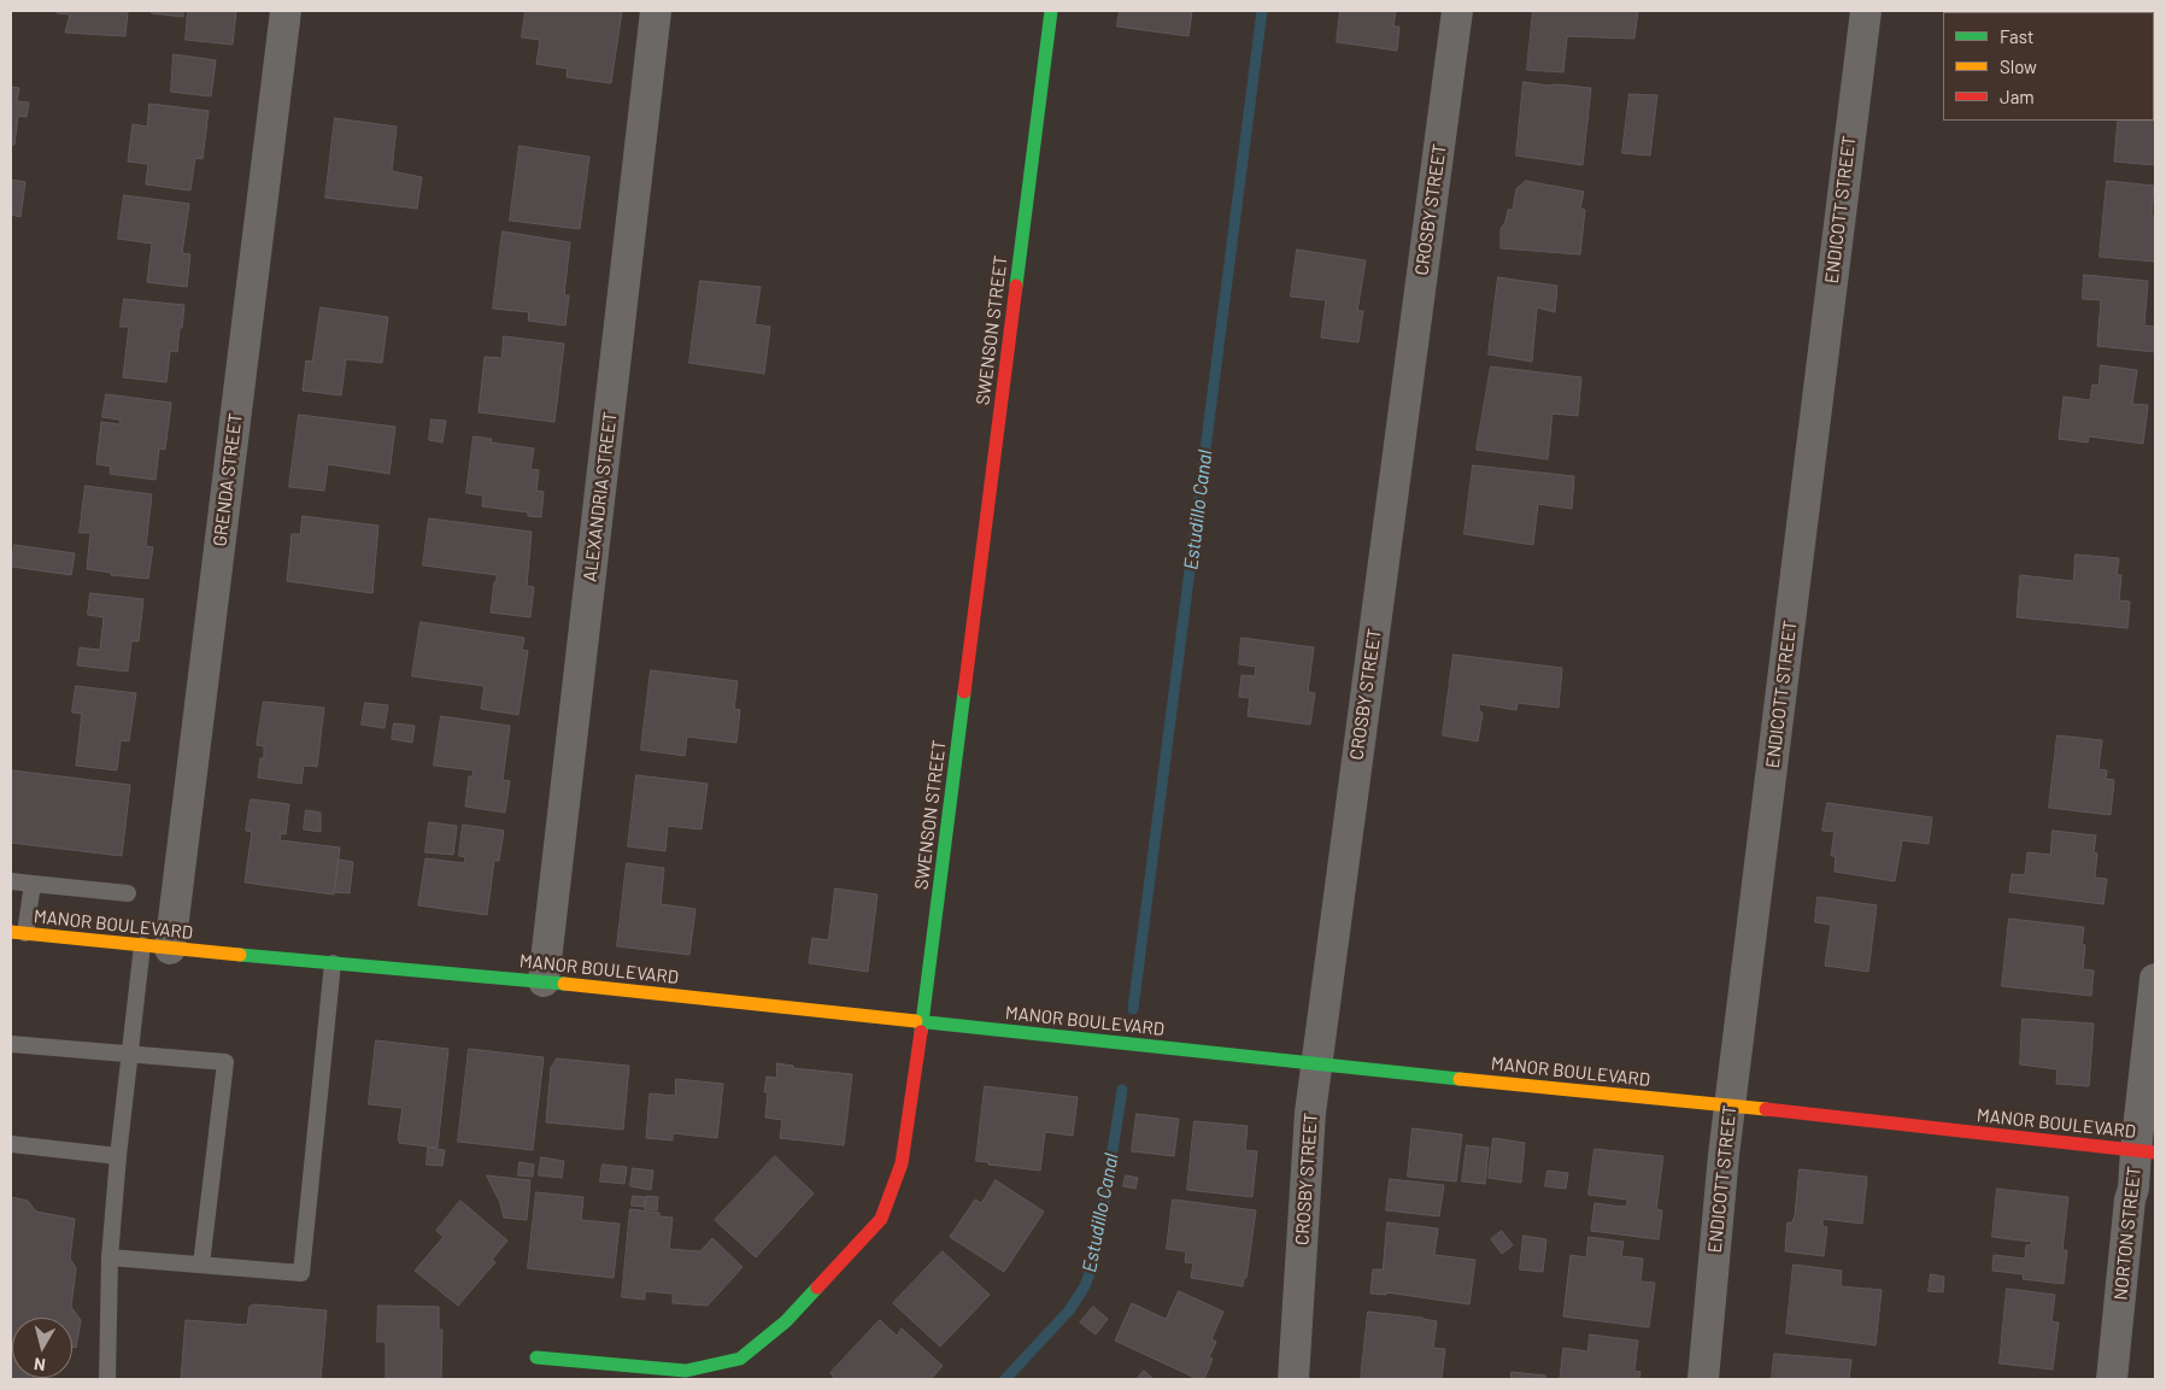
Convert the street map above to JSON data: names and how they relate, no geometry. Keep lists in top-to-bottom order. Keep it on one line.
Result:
{"streets":{"street":["CROSBY STREET","ENDICOTT STREET","SWENSON STREET","GRENDA STREET","ALEXANDRIA STREET","MANOR BOULEVARD","NORTON STREET"]},"crossings":[["CROSBY STREET","MANOR BOULEVARD"],["ENDICOTT STREET","MANOR BOULEVARD"],["SWENSON STREET","MANOR BOULEVARD"],["GRENDA STREET","MANOR BOULEVARD"],["ALEXANDRIA STREET","MANOR BOULEVARD"],["MANOR BOULEVARD","NORTON STREET"]],"water":["Estudillo Canal"],"legend":["Fast","Slow","Jam"],"north":"bottom"}
